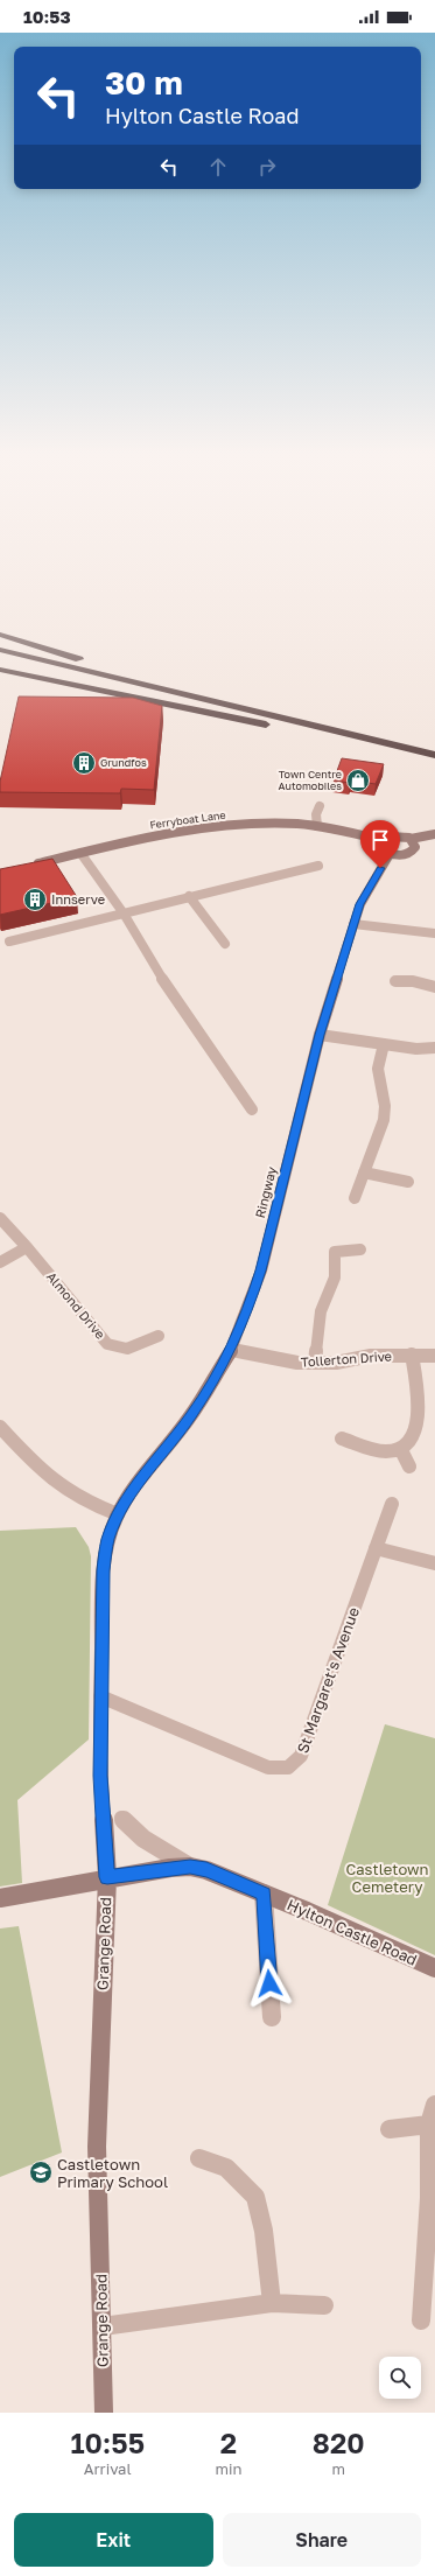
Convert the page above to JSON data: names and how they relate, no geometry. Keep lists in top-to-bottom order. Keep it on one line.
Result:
{"streets":{"street":["Ferryboat Lane","Ringway","Almond Drive","Tollerton Drive","St Margaret's Avenue","Hylton Castle Road","Grange Road"]},"crossings":[["Ringway","Tollerton Drive"],["Ringway","Grange Road"],["St Margaret's Avenue","Grange Road"],["Hylton Castle Road","Grange Road"]],"parks":["Castletown Cemetery"],"places":{"building":["Grundfos","Innserve"],"shop":["Town Centre Automobiles"],"school or university":["Castletown Primary School"]},"page":{"status":"10:53","turn":["30 m","Hylton Castle Road"],"eta":["10:55","Arrival","2","min","820","m"],"buttons":["Exit","Share"]}}
